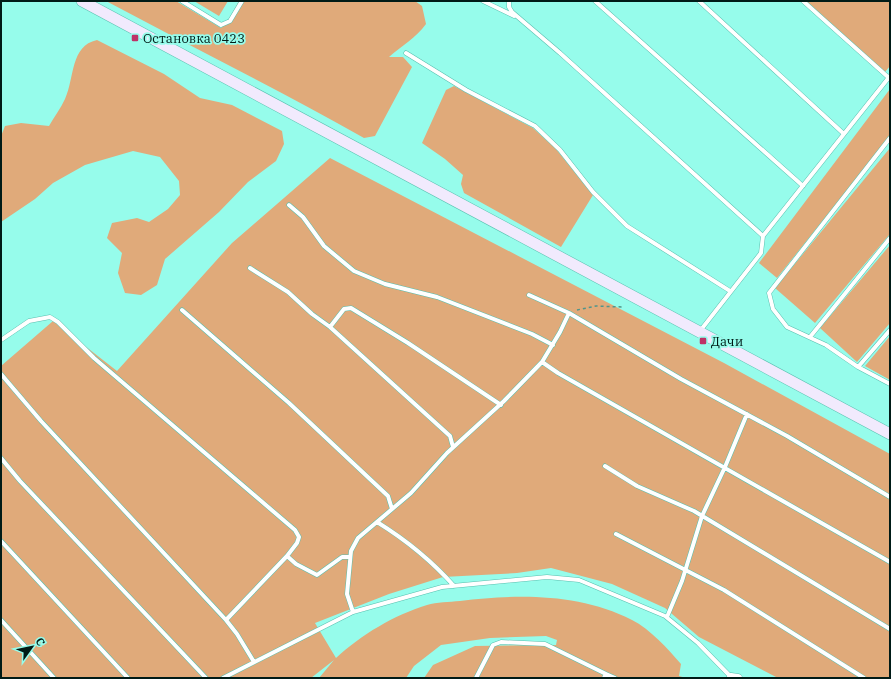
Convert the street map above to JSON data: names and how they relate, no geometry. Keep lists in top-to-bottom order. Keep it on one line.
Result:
{"places":{"transit":["Остановка 0423","Дачи"]},"north":"top right"}
